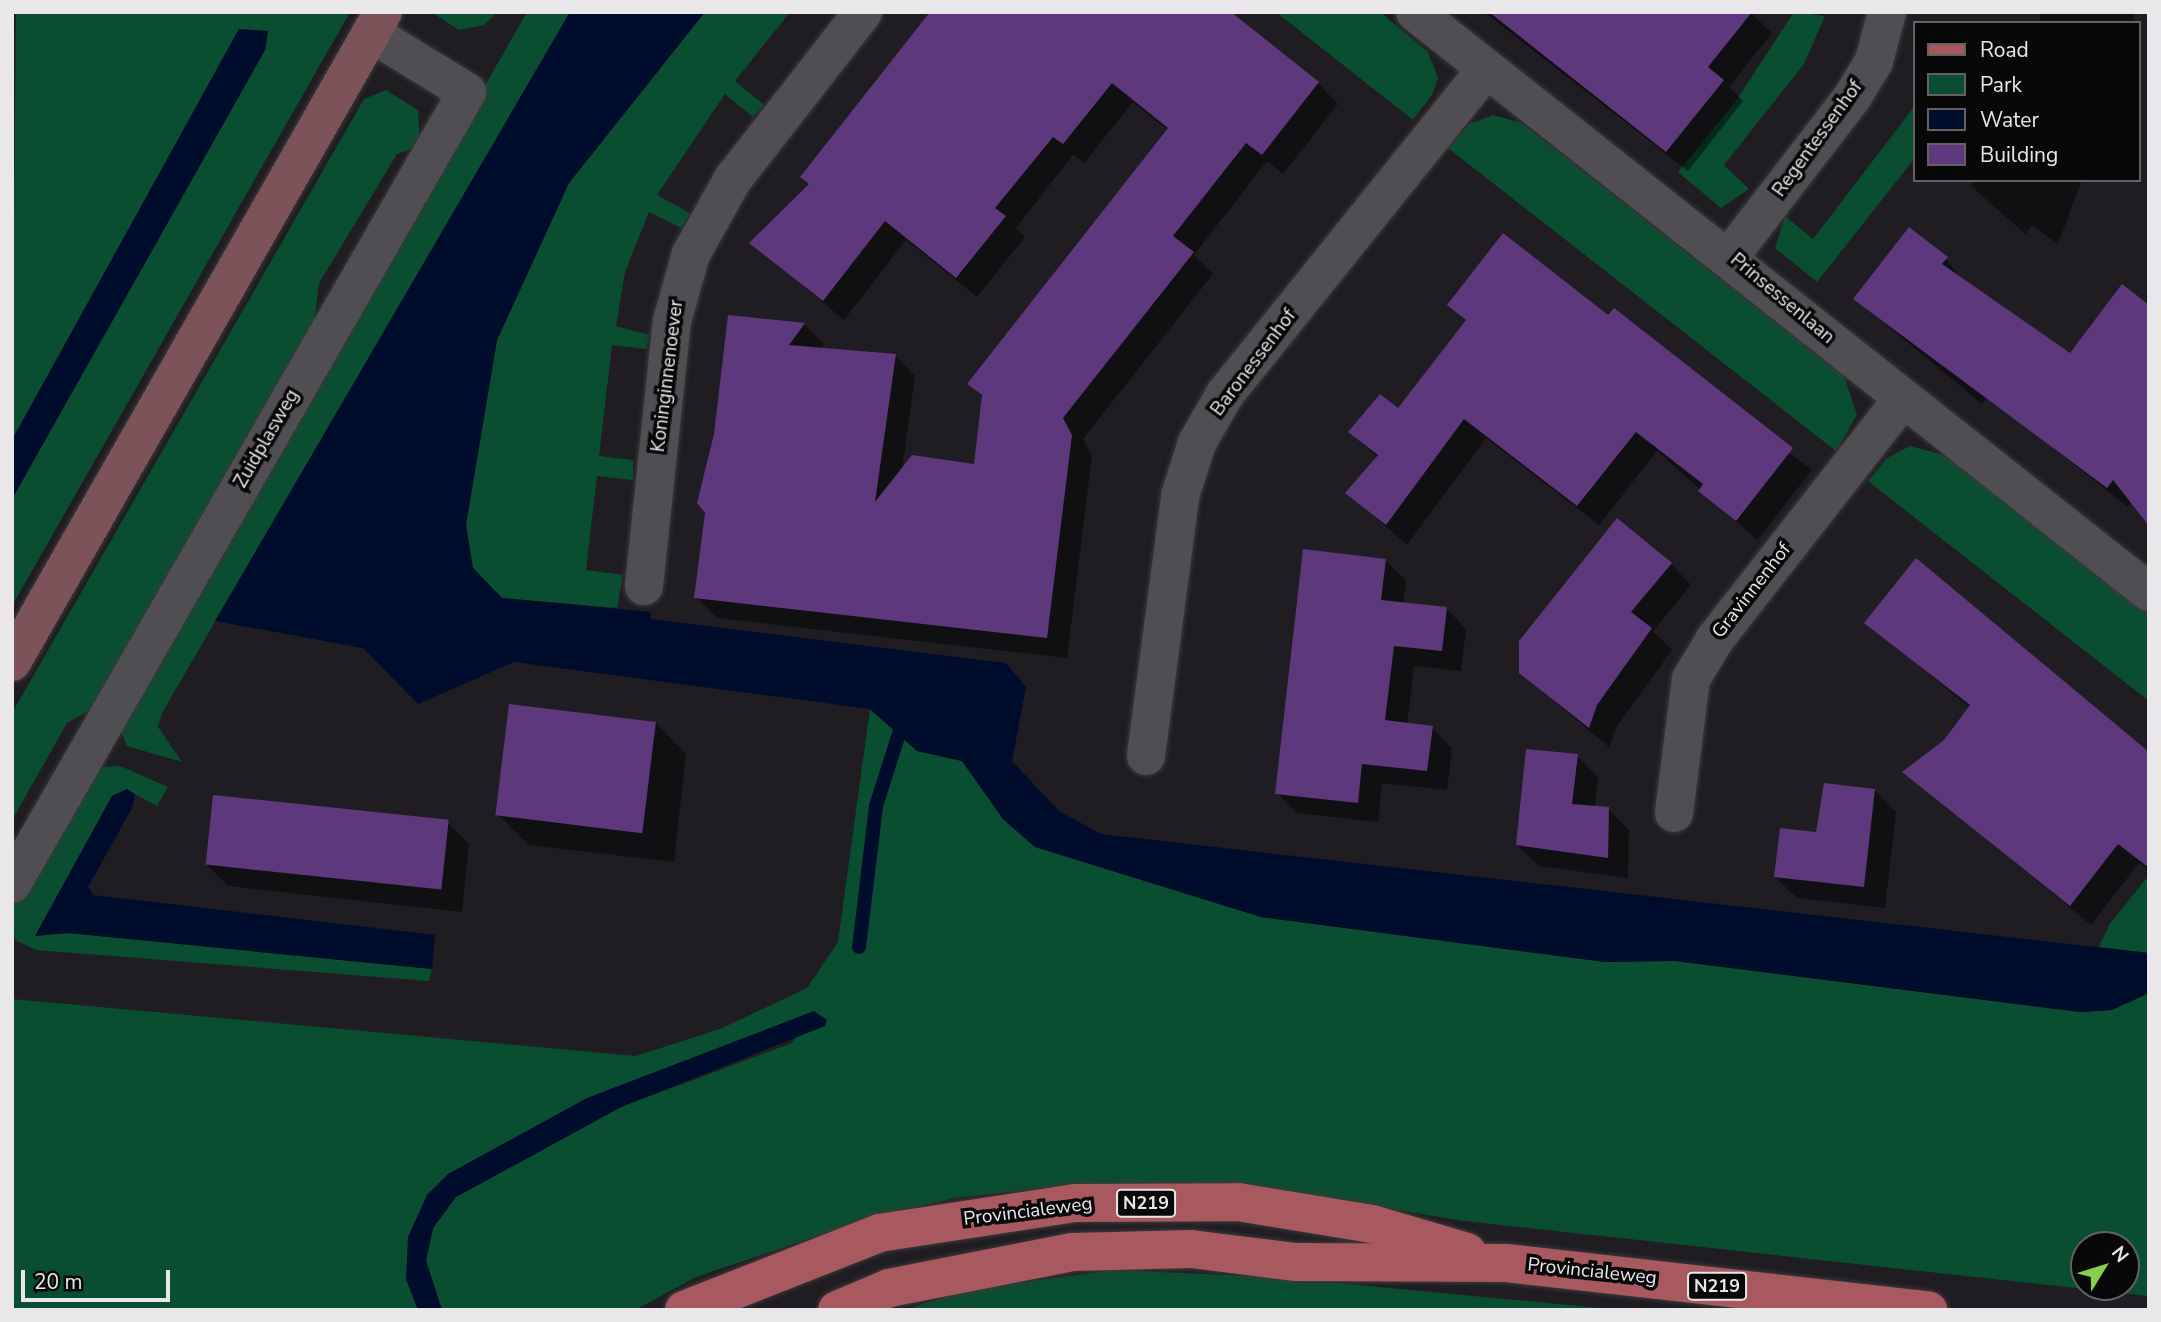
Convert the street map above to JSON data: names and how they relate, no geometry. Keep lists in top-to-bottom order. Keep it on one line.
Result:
{"streets":{"main road":["Zuidplasweg","N219","Provincialeweg"],"street":["Regentessenhof","Prinsessenlaan","Baronessenhof","Koninginnenoever","Gravinnenhof"]},"crossings":[["Regentessenhof","Prinsessenlaan"],["Prinsessenlaan","Baronessenhof"],["Prinsessenlaan","Gravinnenhof"]],"legend":["Road","Park","Water","Building"],"scale_bar":"20 m","north":"top right"}
